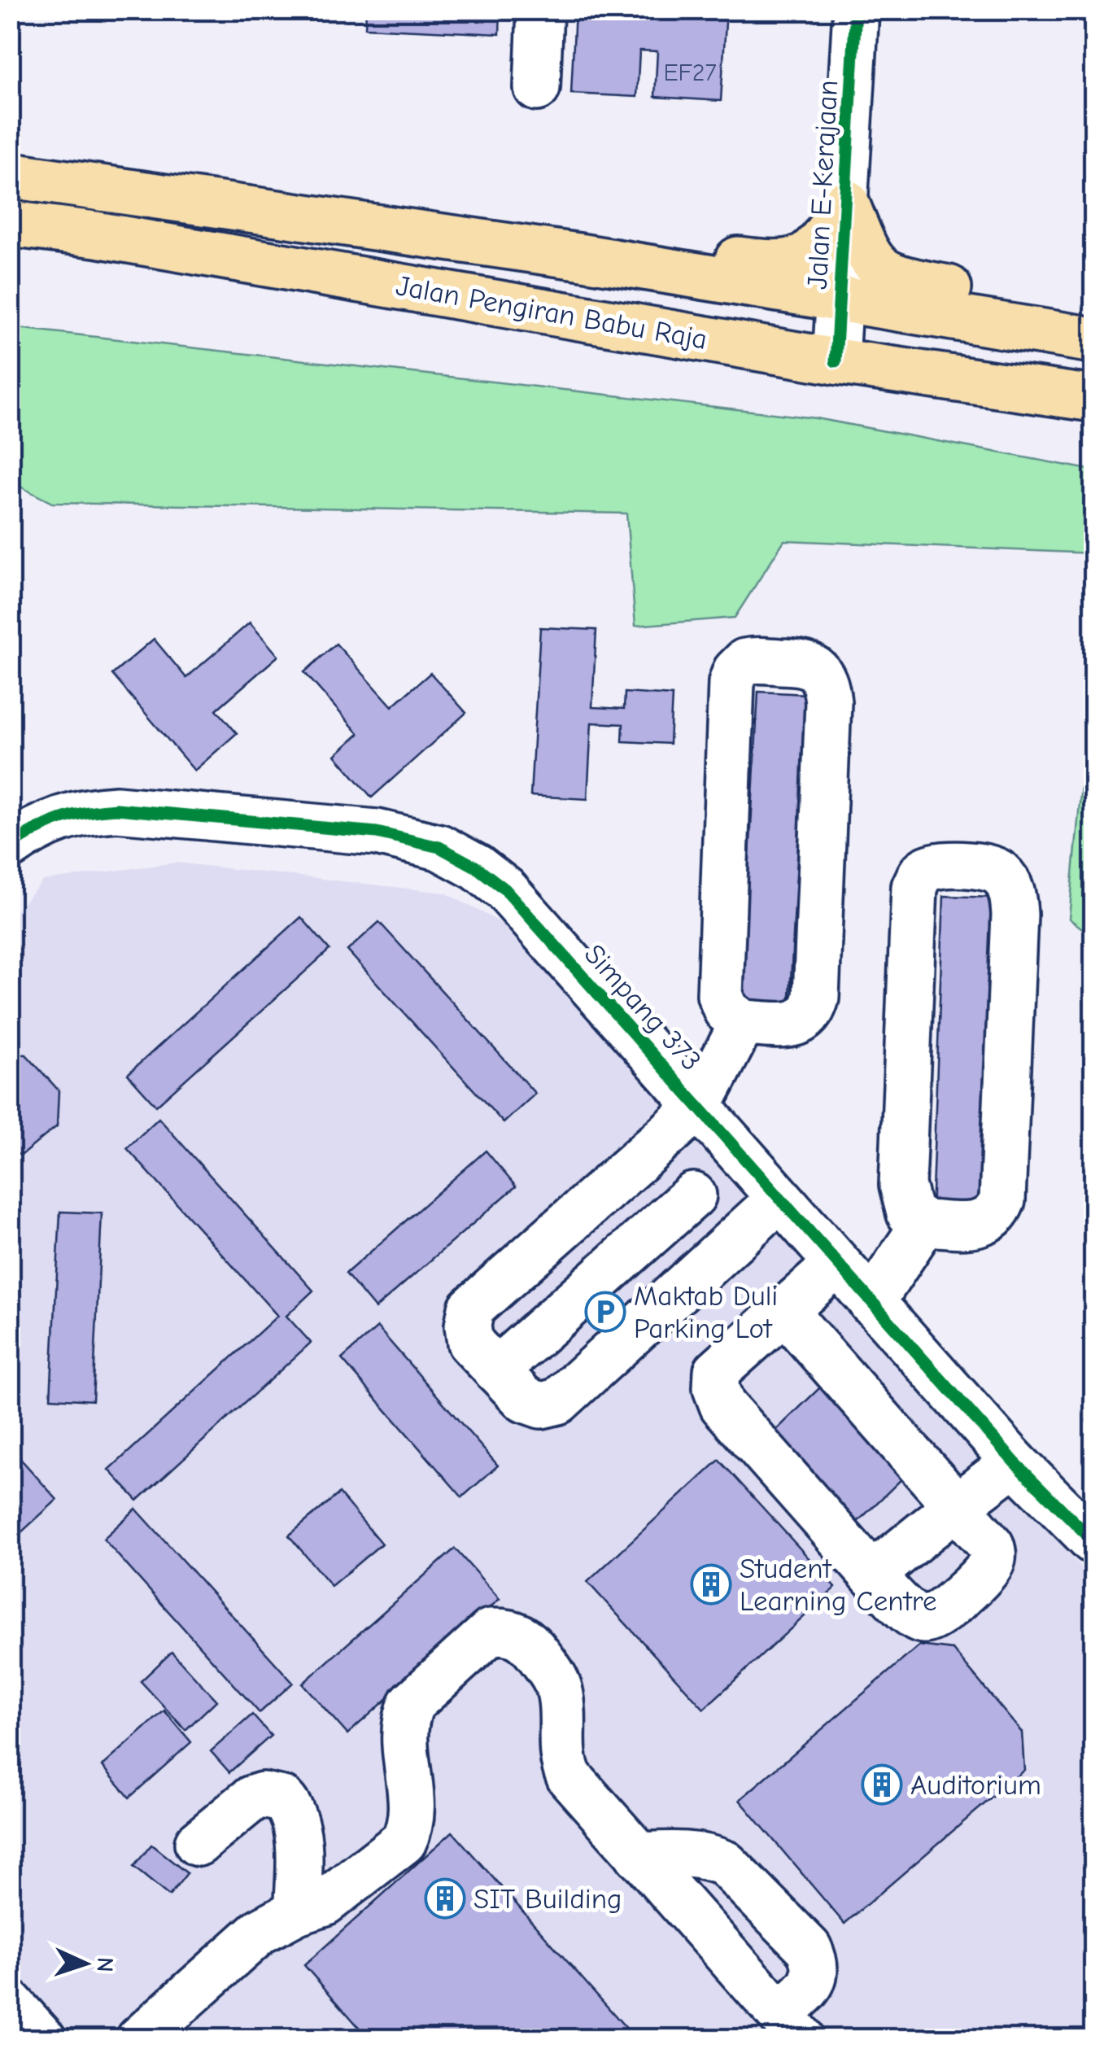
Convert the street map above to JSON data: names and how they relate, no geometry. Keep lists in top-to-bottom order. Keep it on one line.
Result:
{"streets":{"main road":["Jalan Pengiran Babu Raja"],"street":["Jalan E-Kerajaan","Simpang 373"]},"crossings":[["Jalan E-Kerajaan","Jalan Pengiran Babu Raja"]],"places":{"parking":["Maktab Duli Parking Lot"],"building":["Student Learning Centre","Auditorium","SIT Building"]},"house_numbers":["EF27"],"north":"right"}
